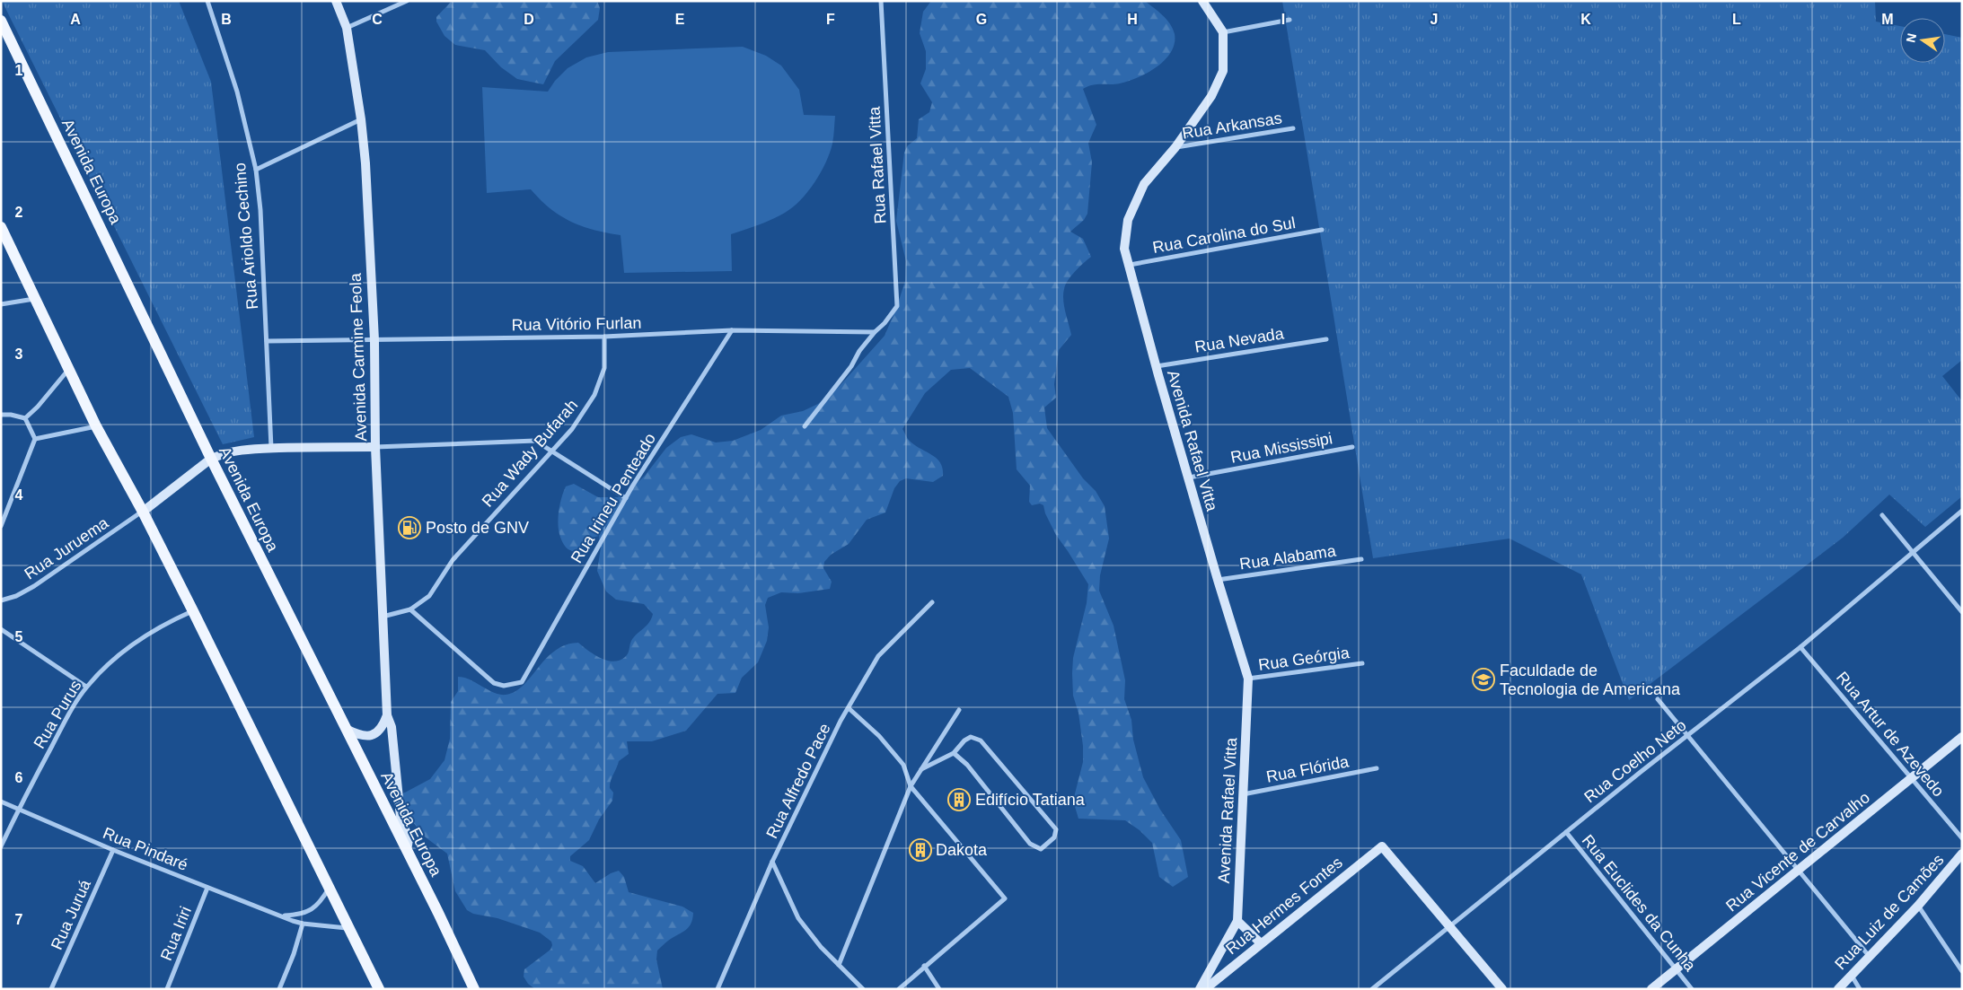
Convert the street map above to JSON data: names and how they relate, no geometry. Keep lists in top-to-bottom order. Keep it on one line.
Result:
{"streets":{"main road":["Avenida Europa","Avenida Carmine Feola","Avenida Rafael Vitta","Rua Vicente de Carvalho","Rua Hermes Fontes","Rua Luiz de Camões"],"street":["Rua Arkansas","Rua Rafael Vitta","Rua Carolina do Sul","Rua Arioldo Cechino","Rua Vitório Furlan","Rua Nevada","Rua Mississipi","Rua Wady Bufarah","Rua Irineu Penteado","Rua Juruema","Rua Alabama","Rua Geórgia","Rua Purus","Rua Artur de Azevedo","Rua Coelho Neto","Rua Flórida","Rua Alfredo Pace","Rua Pindaré","Rua Euclides da Cunha","Rua Juruá","Rua Iriri"]},"crossings":[["Rua Arkansas","Avenida Rafael Vitta"],["Rua Rafael Vitta","Rua Vitório Furlan"],["Avenida Europa","Avenida Carmine Feola"],["Rua Carolina do Sul","Avenida Rafael Vitta"],["Rua Arioldo Cechino","Rua Vitório Furlan"],["Rua Vitório Furlan","Avenida Carmine Feola"],["Rua Vitório Furlan","Rua Wady Bufarah"],["Rua Vitório Furlan","Rua Irineu Penteado"],["Rua Nevada","Avenida Rafael Vitta"],["Avenida Carmine Feola","Rua Wady Bufarah"],["Avenida Rafael Vitta","Rua Mississipi"],["Avenida Rafael Vitta","Rua Alabama"],["Avenida Rafael Vitta","Rua Geórgia"],["Avenida Rafael Vitta","Rua Flórida"],["Rua Wady Bufarah","Rua Irineu Penteado"],["Rua Purus","Rua Pindaré"],["Rua Artur de Azevedo","Rua Coelho Neto"],["Rua Artur de Azevedo","Rua Vicente de Carvalho"],["Rua Coelho Neto","Rua Euclides da Cunha"],["Rua Coelho Neto","Rua Hermes Fontes"],["Rua Pindaré","Rua Juruá"],["Rua Pindaré","Rua Iriri"],["Rua Vicente de Carvalho","Rua Euclides da Cunha"]],"places":{"fuel station":["Posto de GNV"],"school or university":["Faculdade de Tecnologia de Americana"],"building":["Edifício Tatiana","Dakota"]},"north":"left","grid":{"columns":["A","B","C","D","E","F","G","H","I","J","K","L","M"],"rows":["1","2","3","4","5","6","7"]}}
